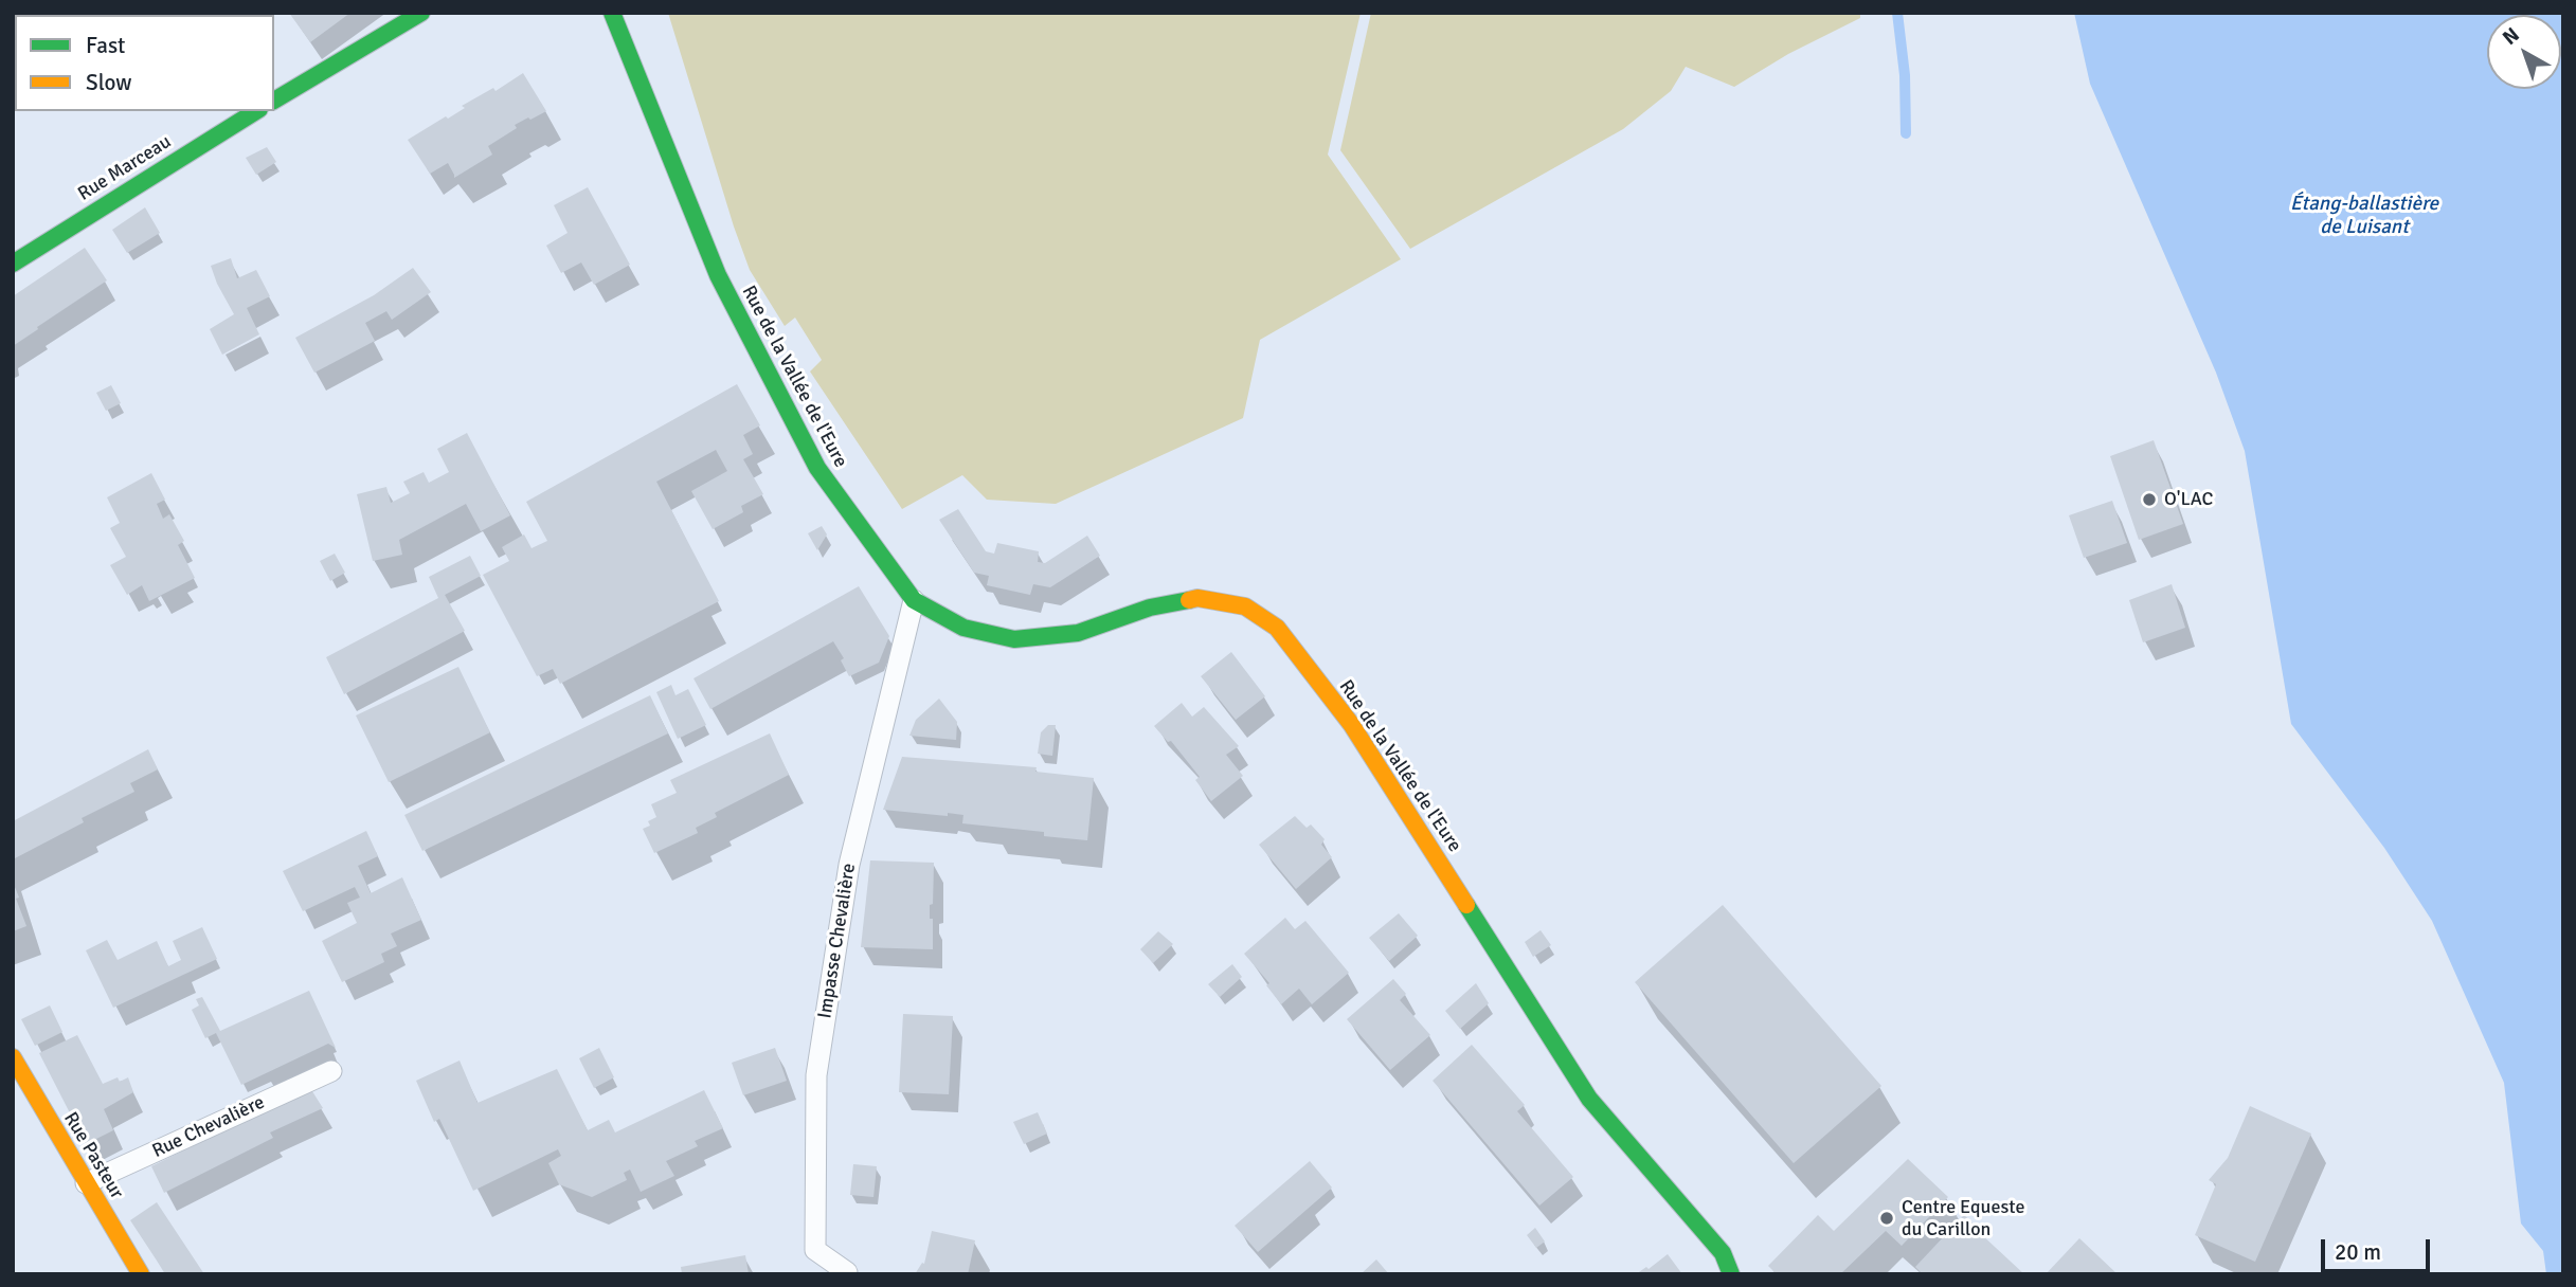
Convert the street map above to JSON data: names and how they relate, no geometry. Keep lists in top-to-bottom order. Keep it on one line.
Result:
{"streets":{"street":["Rue Marceau","Rue de la Vallée de l'Eure","Rue Pasteur"],"lane":["Impasse Chevalière","Rue Chevalière"]},"crossings":[["Rue de la Vallée de l'Eure","Impasse Chevalière"],["Rue Chevalière","Rue Pasteur"]],"water":["Étang-ballastière de Luisant"],"places":["O'LAC","Centre Equeste du Carillon"],"legend":["Fast","Slow"],"scale_bar":"20 m","north":"top left"}
